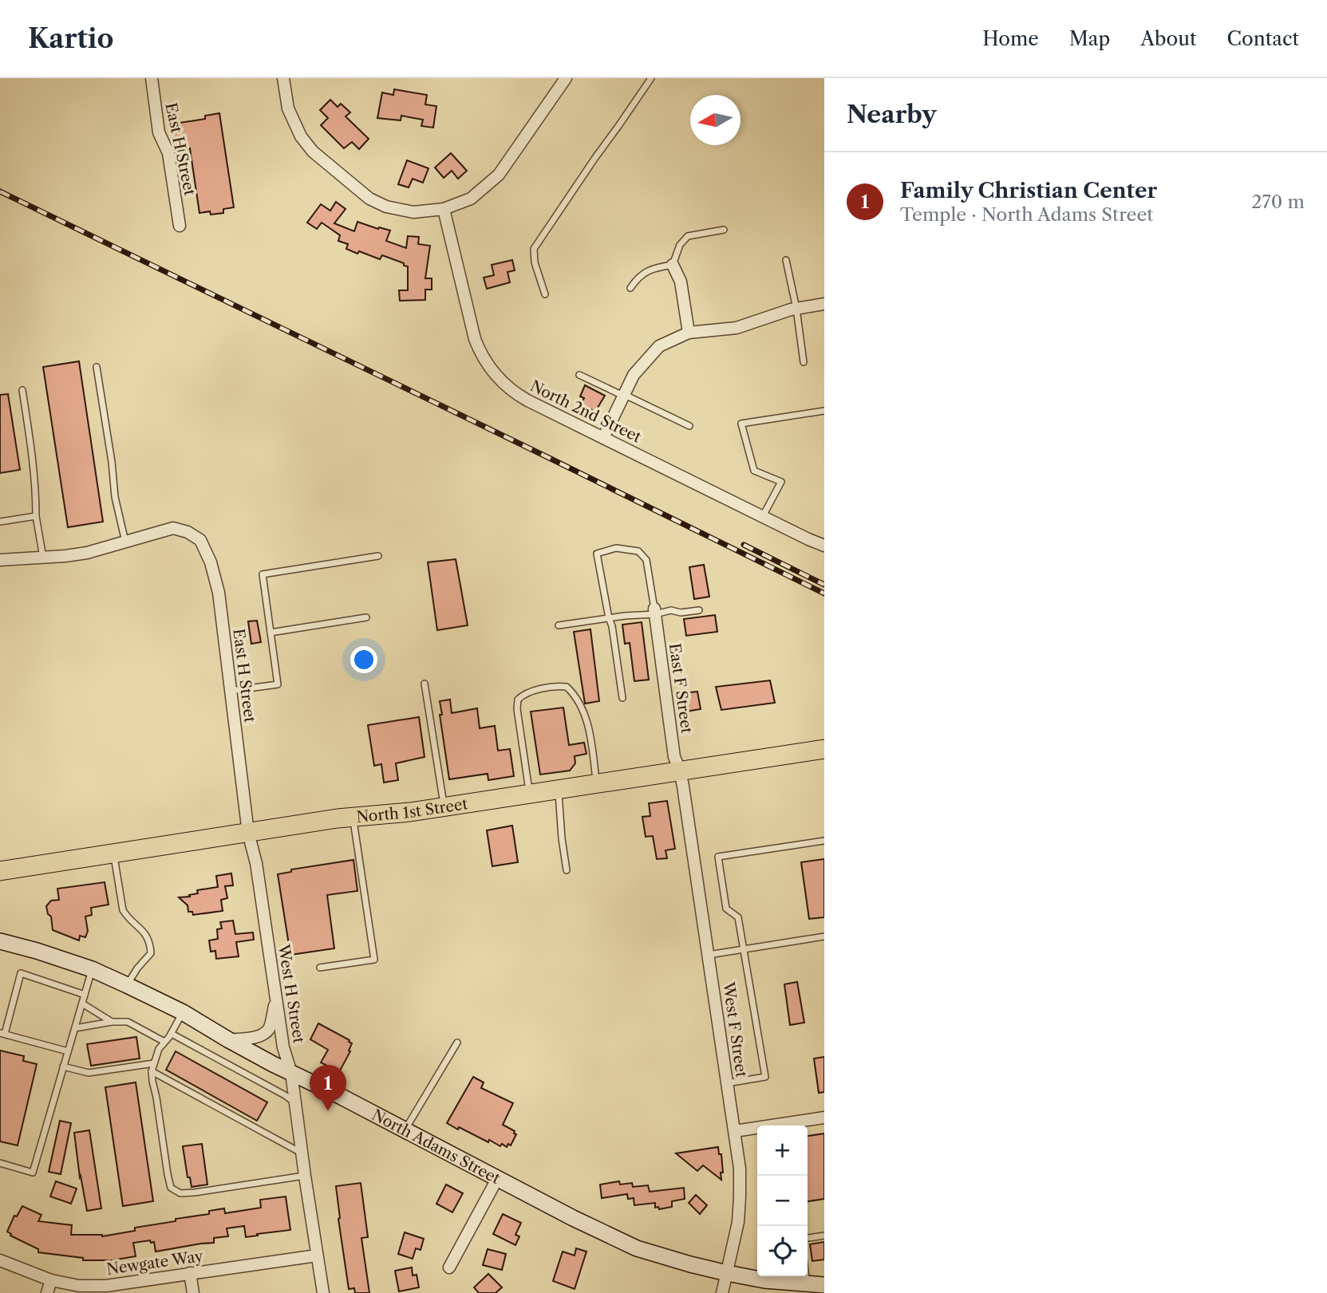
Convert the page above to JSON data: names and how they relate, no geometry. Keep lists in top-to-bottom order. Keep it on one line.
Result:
{"streets":{"main road":["North 1st Street"],"street":["East H Street","North 2nd Street","East F Street","West H Street","West F Street","North Adams Street","Newgate Way"]},"crossings":[["East H Street","North 1st Street"],["East H Street","West H Street"],["East F Street","North 1st Street"],["East F Street","West F Street"],["North 1st Street","West H Street"],["North 1st Street","West F Street"],["West H Street","North Adams Street"],["West H Street","Newgate Way"],["West F Street","North Adams Street"]],"north":"left","page":{"header":"Kartio","nav":["Home","Map","About","Contact"],"heading":"Nearby","list":[{"mark":"1","name":"Family Christian Center","note":"Temple · North Adams Street","value":"270 m"}],"pins":"1","map_buttons":["+","−"]}}
